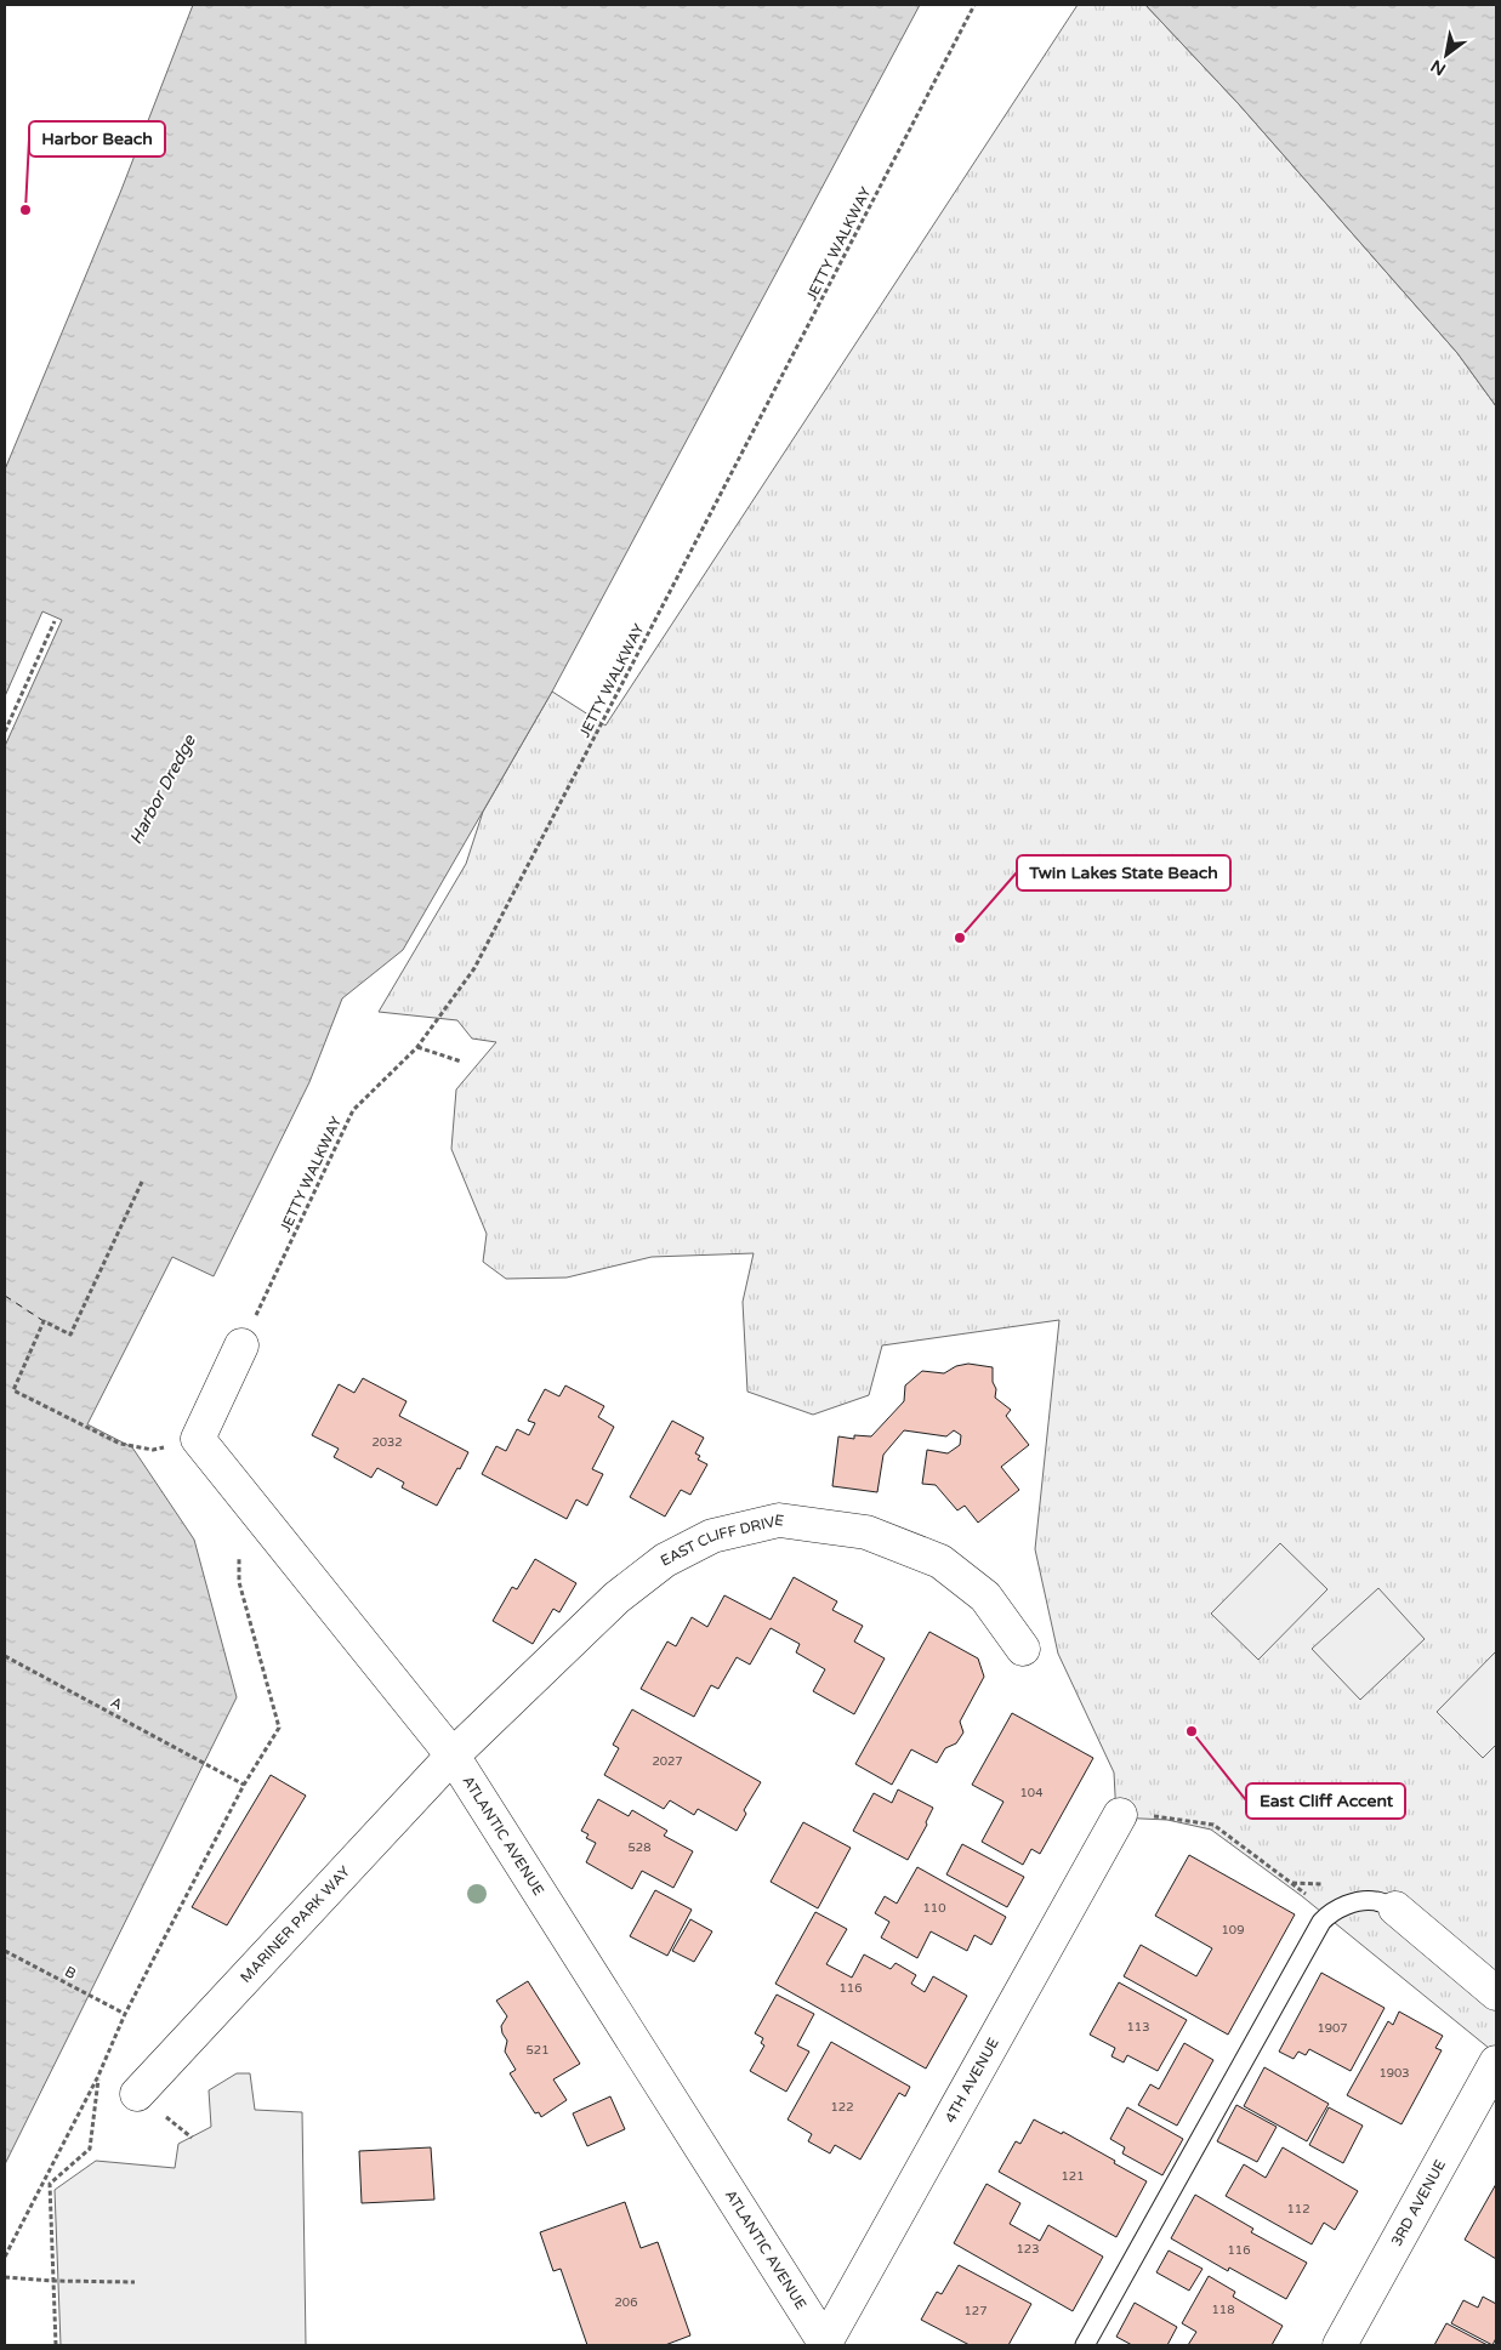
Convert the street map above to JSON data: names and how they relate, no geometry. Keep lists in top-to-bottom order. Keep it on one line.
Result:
{"streets":{"street":["EAST CLIFF DRIVE","ATLANTIC AVENUE","MARINER PARK WAY","4TH AVENUE","3RD AVENUE"],"path":["JETTY WALKWAY","A","B"]},"crossings":[["JETTY WALKWAY","ATLANTIC AVENUE"],["EAST CLIFF DRIVE","ATLANTIC AVENUE"],["EAST CLIFF DRIVE","MARINER PARK WAY"],["ATLANTIC AVENUE","MARINER PARK WAY"],["ATLANTIC AVENUE","4TH AVENUE"]],"water":["Harbor Dredge"],"places":["Harbor Beach","Twin Lakes State Beach","East Cliff Accent"],"house_numbers":["2032","2027","104","528","110","109","116","113","1907","521","1903","122","121","112","123","116","206","118","127"],"north":"bottom left"}
